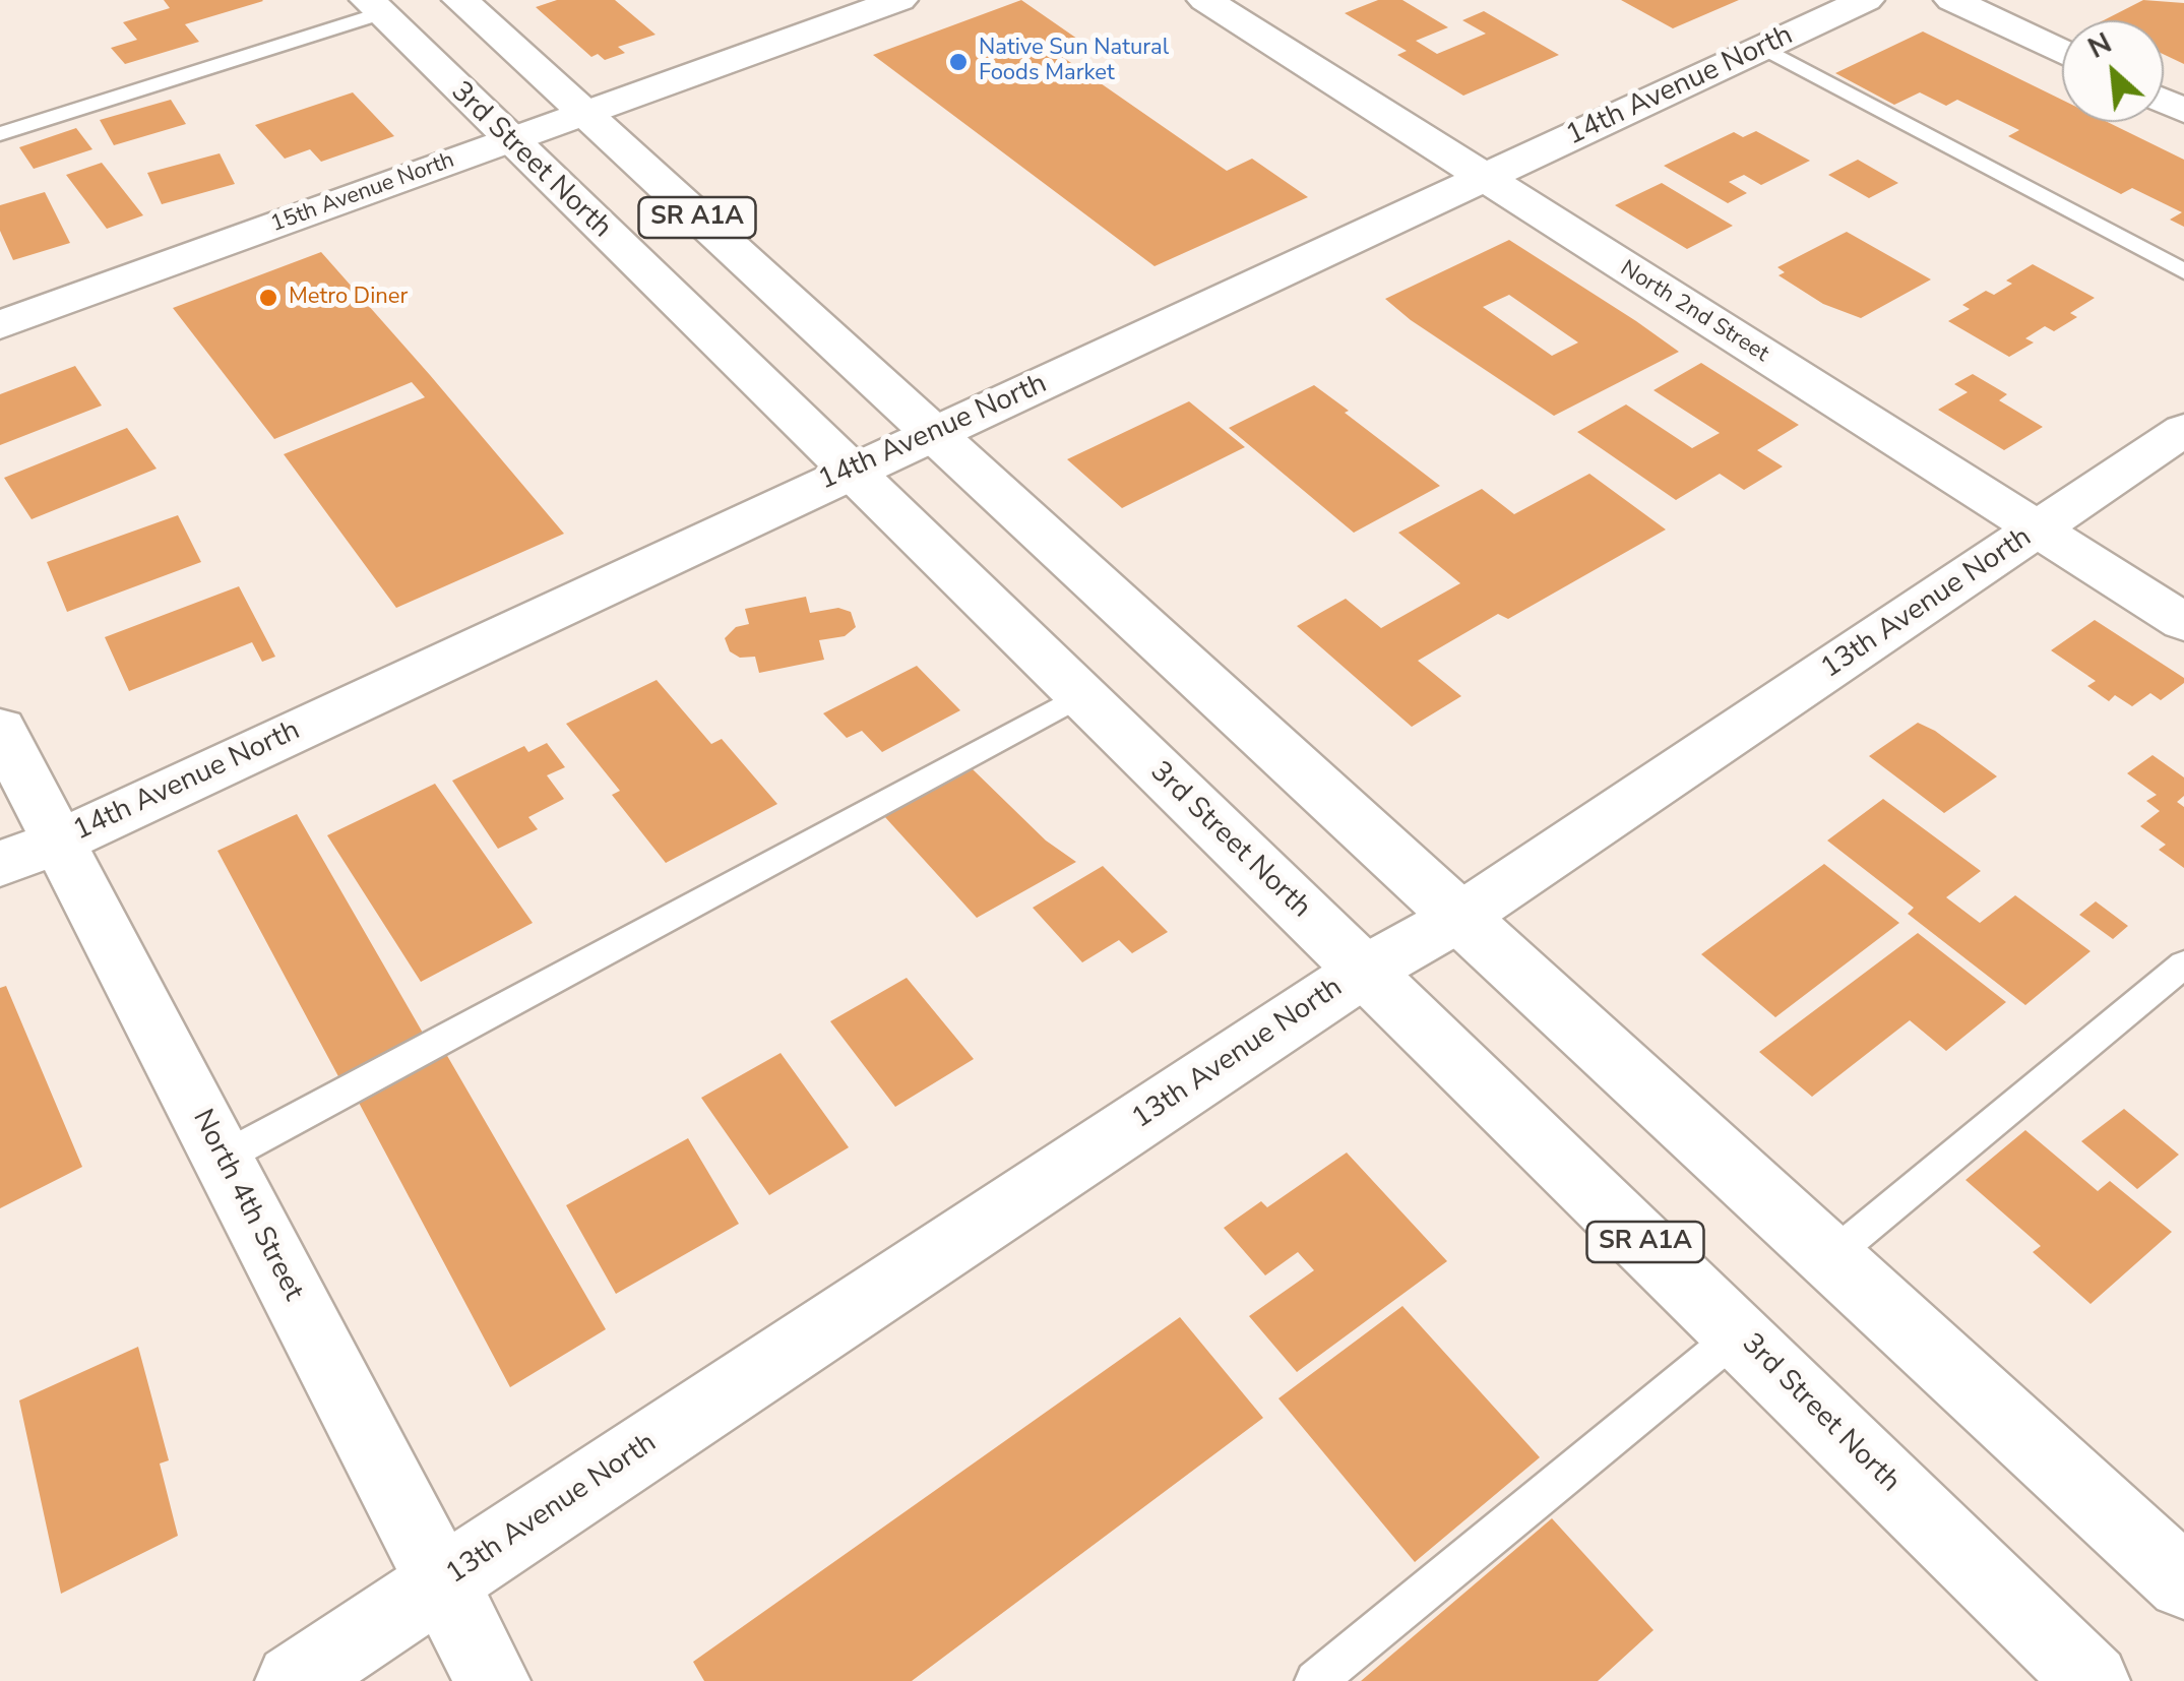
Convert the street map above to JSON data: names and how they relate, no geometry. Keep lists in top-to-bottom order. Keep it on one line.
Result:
{"streets":{"street":["14th Avenue North","3rd Street North","15th Avenue North","SR A1A","North 2nd Street","13th Avenue North","North 4th Street"]},"crossings":[["14th Avenue North","3rd Street North"],["14th Avenue North","SR A1A"],["14th Avenue North","North 2nd Street"],["14th Avenue North","North 4th Street"],["3rd Street North","15th Avenue North"],["3rd Street North","13th Avenue North"],["15th Avenue North","SR A1A"],["SR A1A","13th Avenue North"],["North 2nd Street","13th Avenue North"],["13th Avenue North","North 4th Street"]],"places":["Native Sun Natural Foods Market","Metro Diner"],"north":"top left"}
